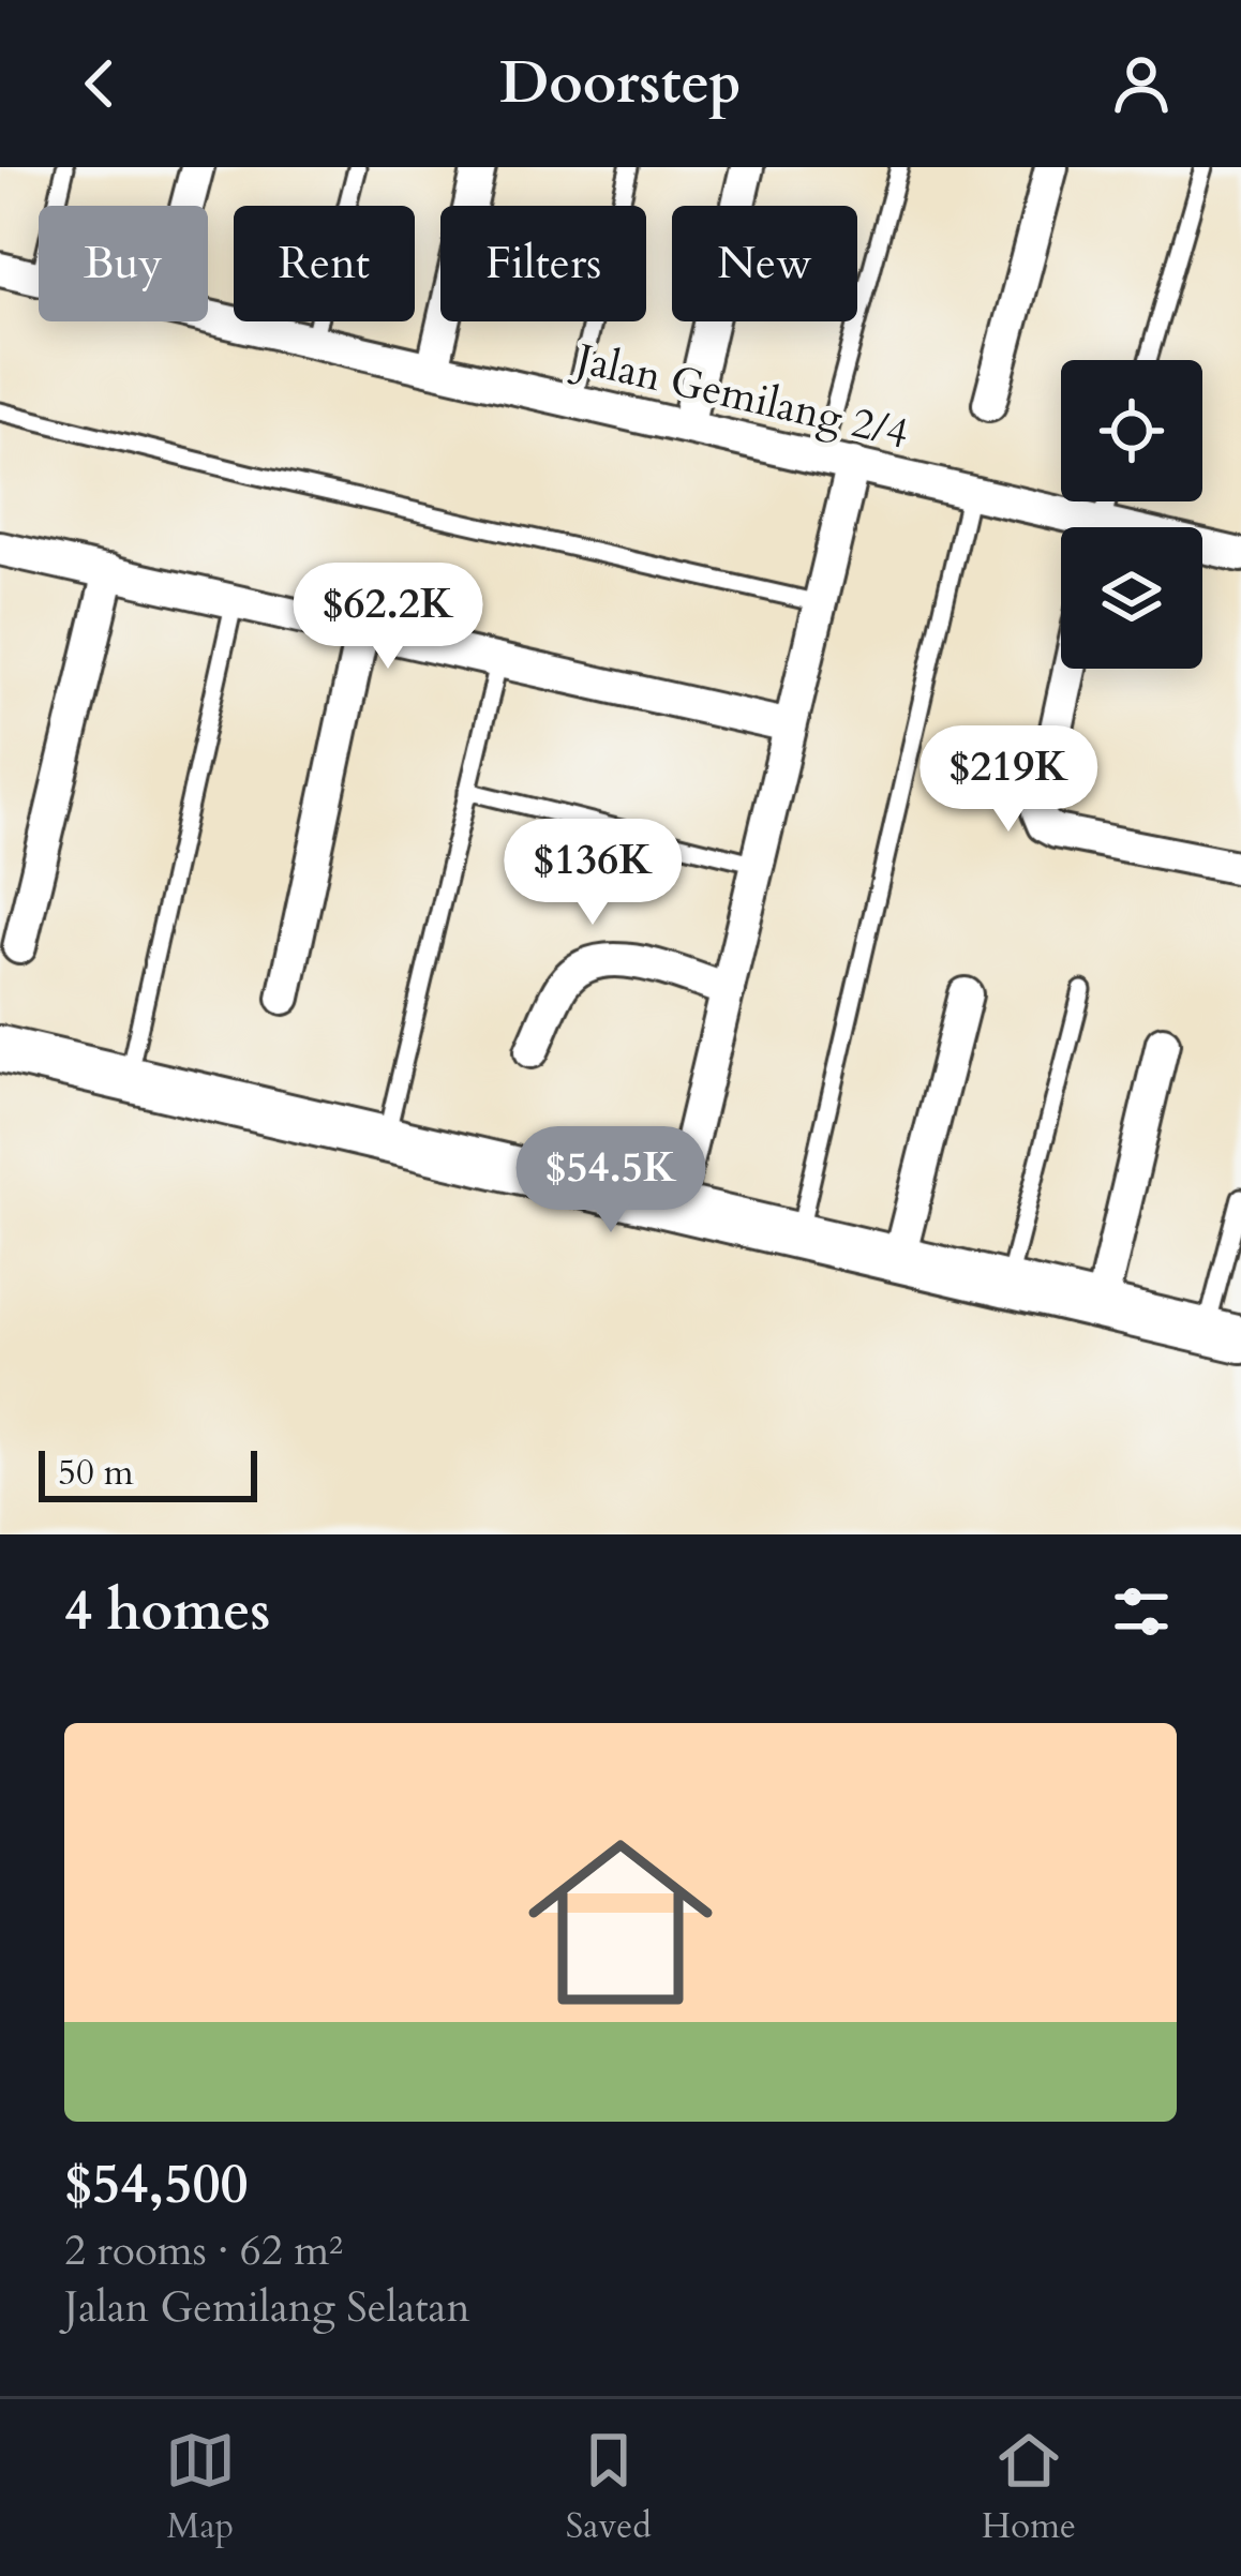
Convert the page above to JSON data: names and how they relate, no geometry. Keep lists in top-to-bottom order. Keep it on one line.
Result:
{"streets":{"street":["Jalan Gemilang 2/4"]},"scale_bar":"50 m","page":{"header":"Doorstep","chip":["Buy","Rent","Filters","New"],"price":["$62.2K","$219K","$136K","$54.5K"],"scale":"50 m","heading":"4 homes","list":[{"name":"$54,500","note":"2 rooms · 62 m² · Jalan Gemilang Selatan"}],"tabs":["Map","Saved","Home"]}}
